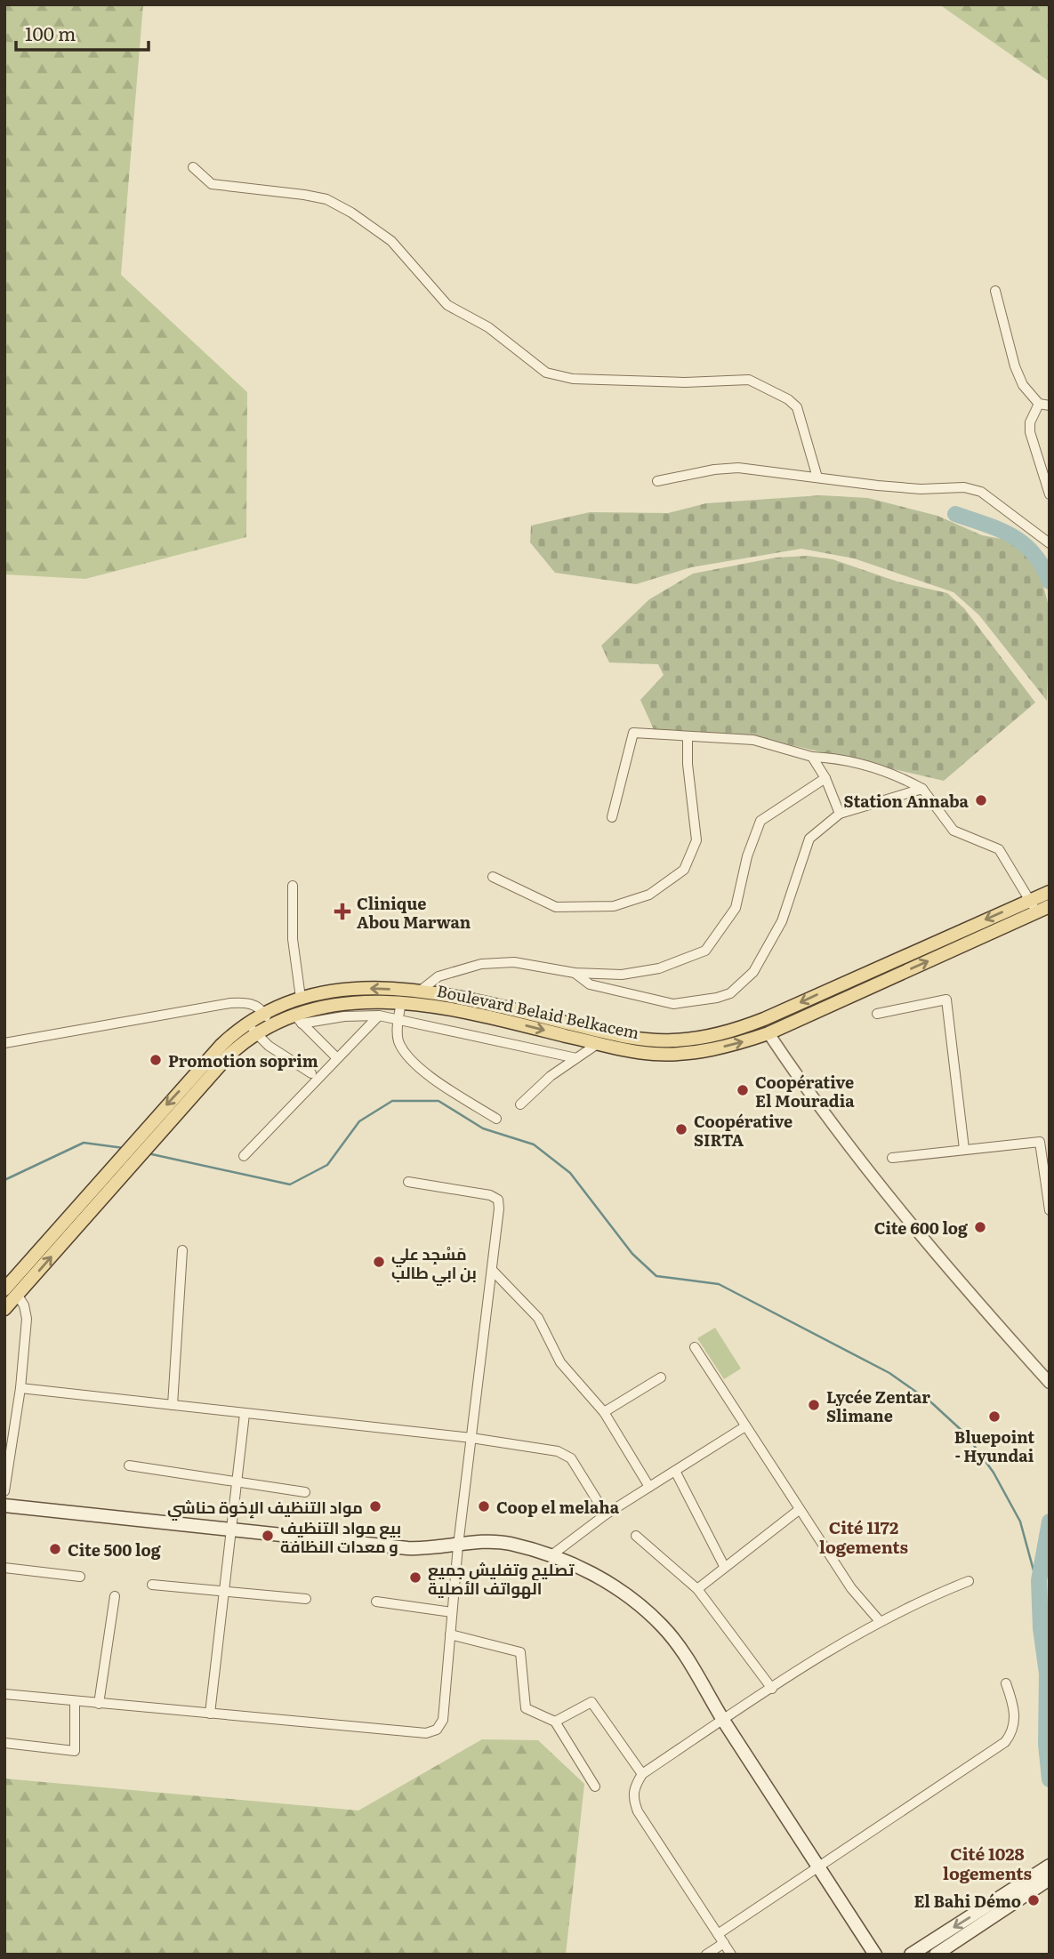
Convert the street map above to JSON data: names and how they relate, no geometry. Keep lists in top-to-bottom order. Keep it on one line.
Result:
{"streets":{"main road":["Boulevard Belaid Belkacem"]},"districts":["Cité 1172 logements","Cité 1028 logements"],"places":{"other":["Station Annaba","Promotion soprim","Coopérative El Mouradia","Coopérative SIRTA","Cite 600 log","مَسْجِد علي بن ابي طالب","Lycée Zentar Slimane","Bluepoint - Hyundai","مواد التنظيف الإخوة حناشي","Coop el melaha","بيع مواد التنظيف و معدات النظافة","Cite 500 log","تصليح وتفليش جميع الهواتف الأصلية","El Bahi Démo"],"health":["Clinique Abou Marwan"]},"scale_bar":"100 m"}
